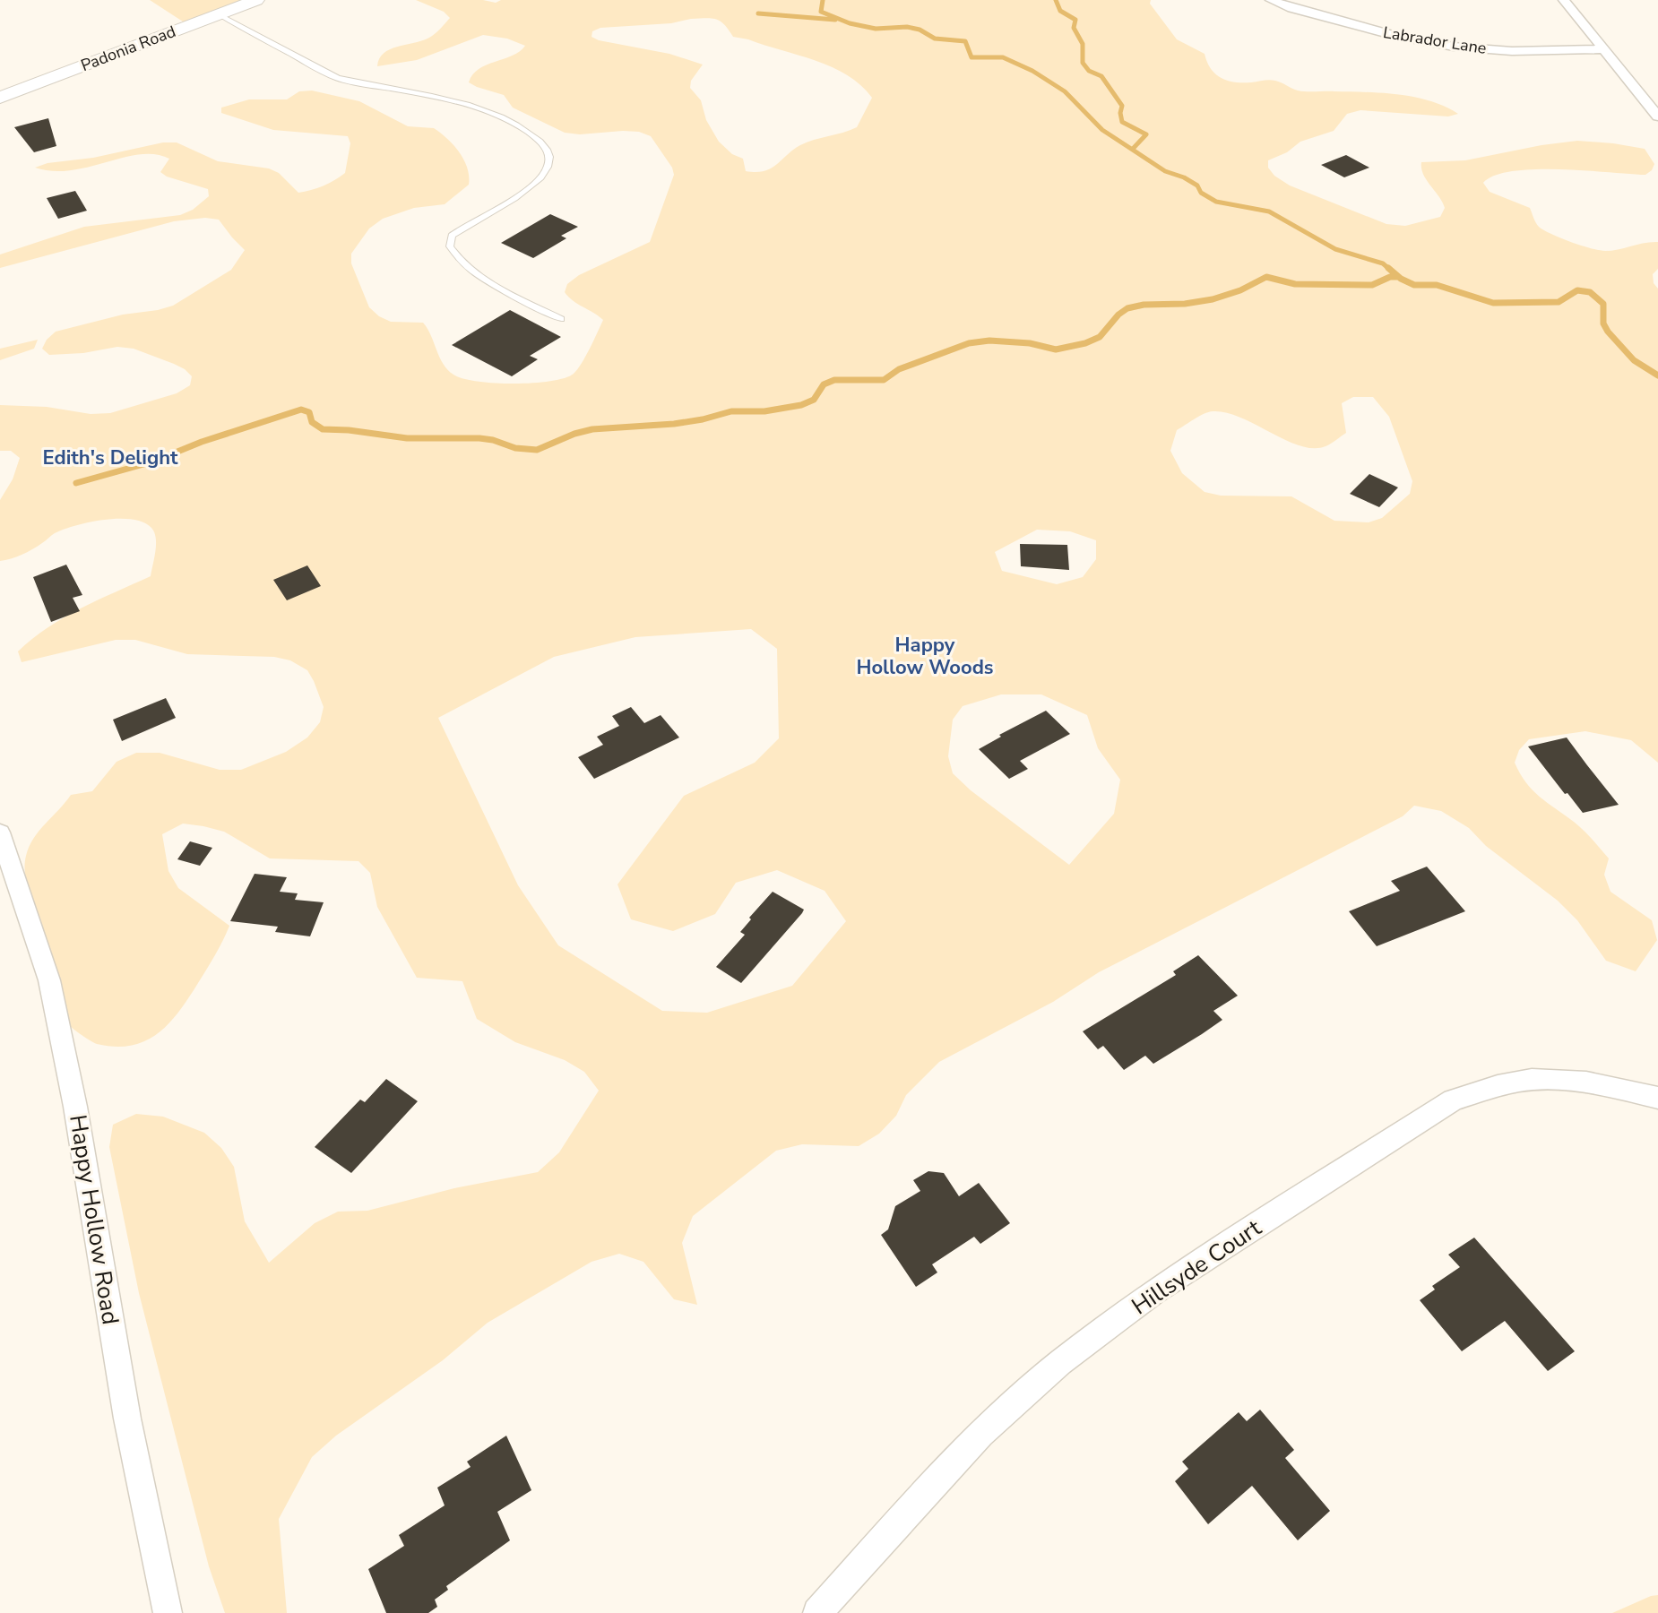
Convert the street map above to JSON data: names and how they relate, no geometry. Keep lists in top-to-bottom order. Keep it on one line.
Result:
{"streets":{"main road":["Padonia Road"],"street":["Labrador Lane","Happy Hollow Road","Hillsyde Court"]},"districts":["Edith's Delight","Happy Hollow Woods"]}
